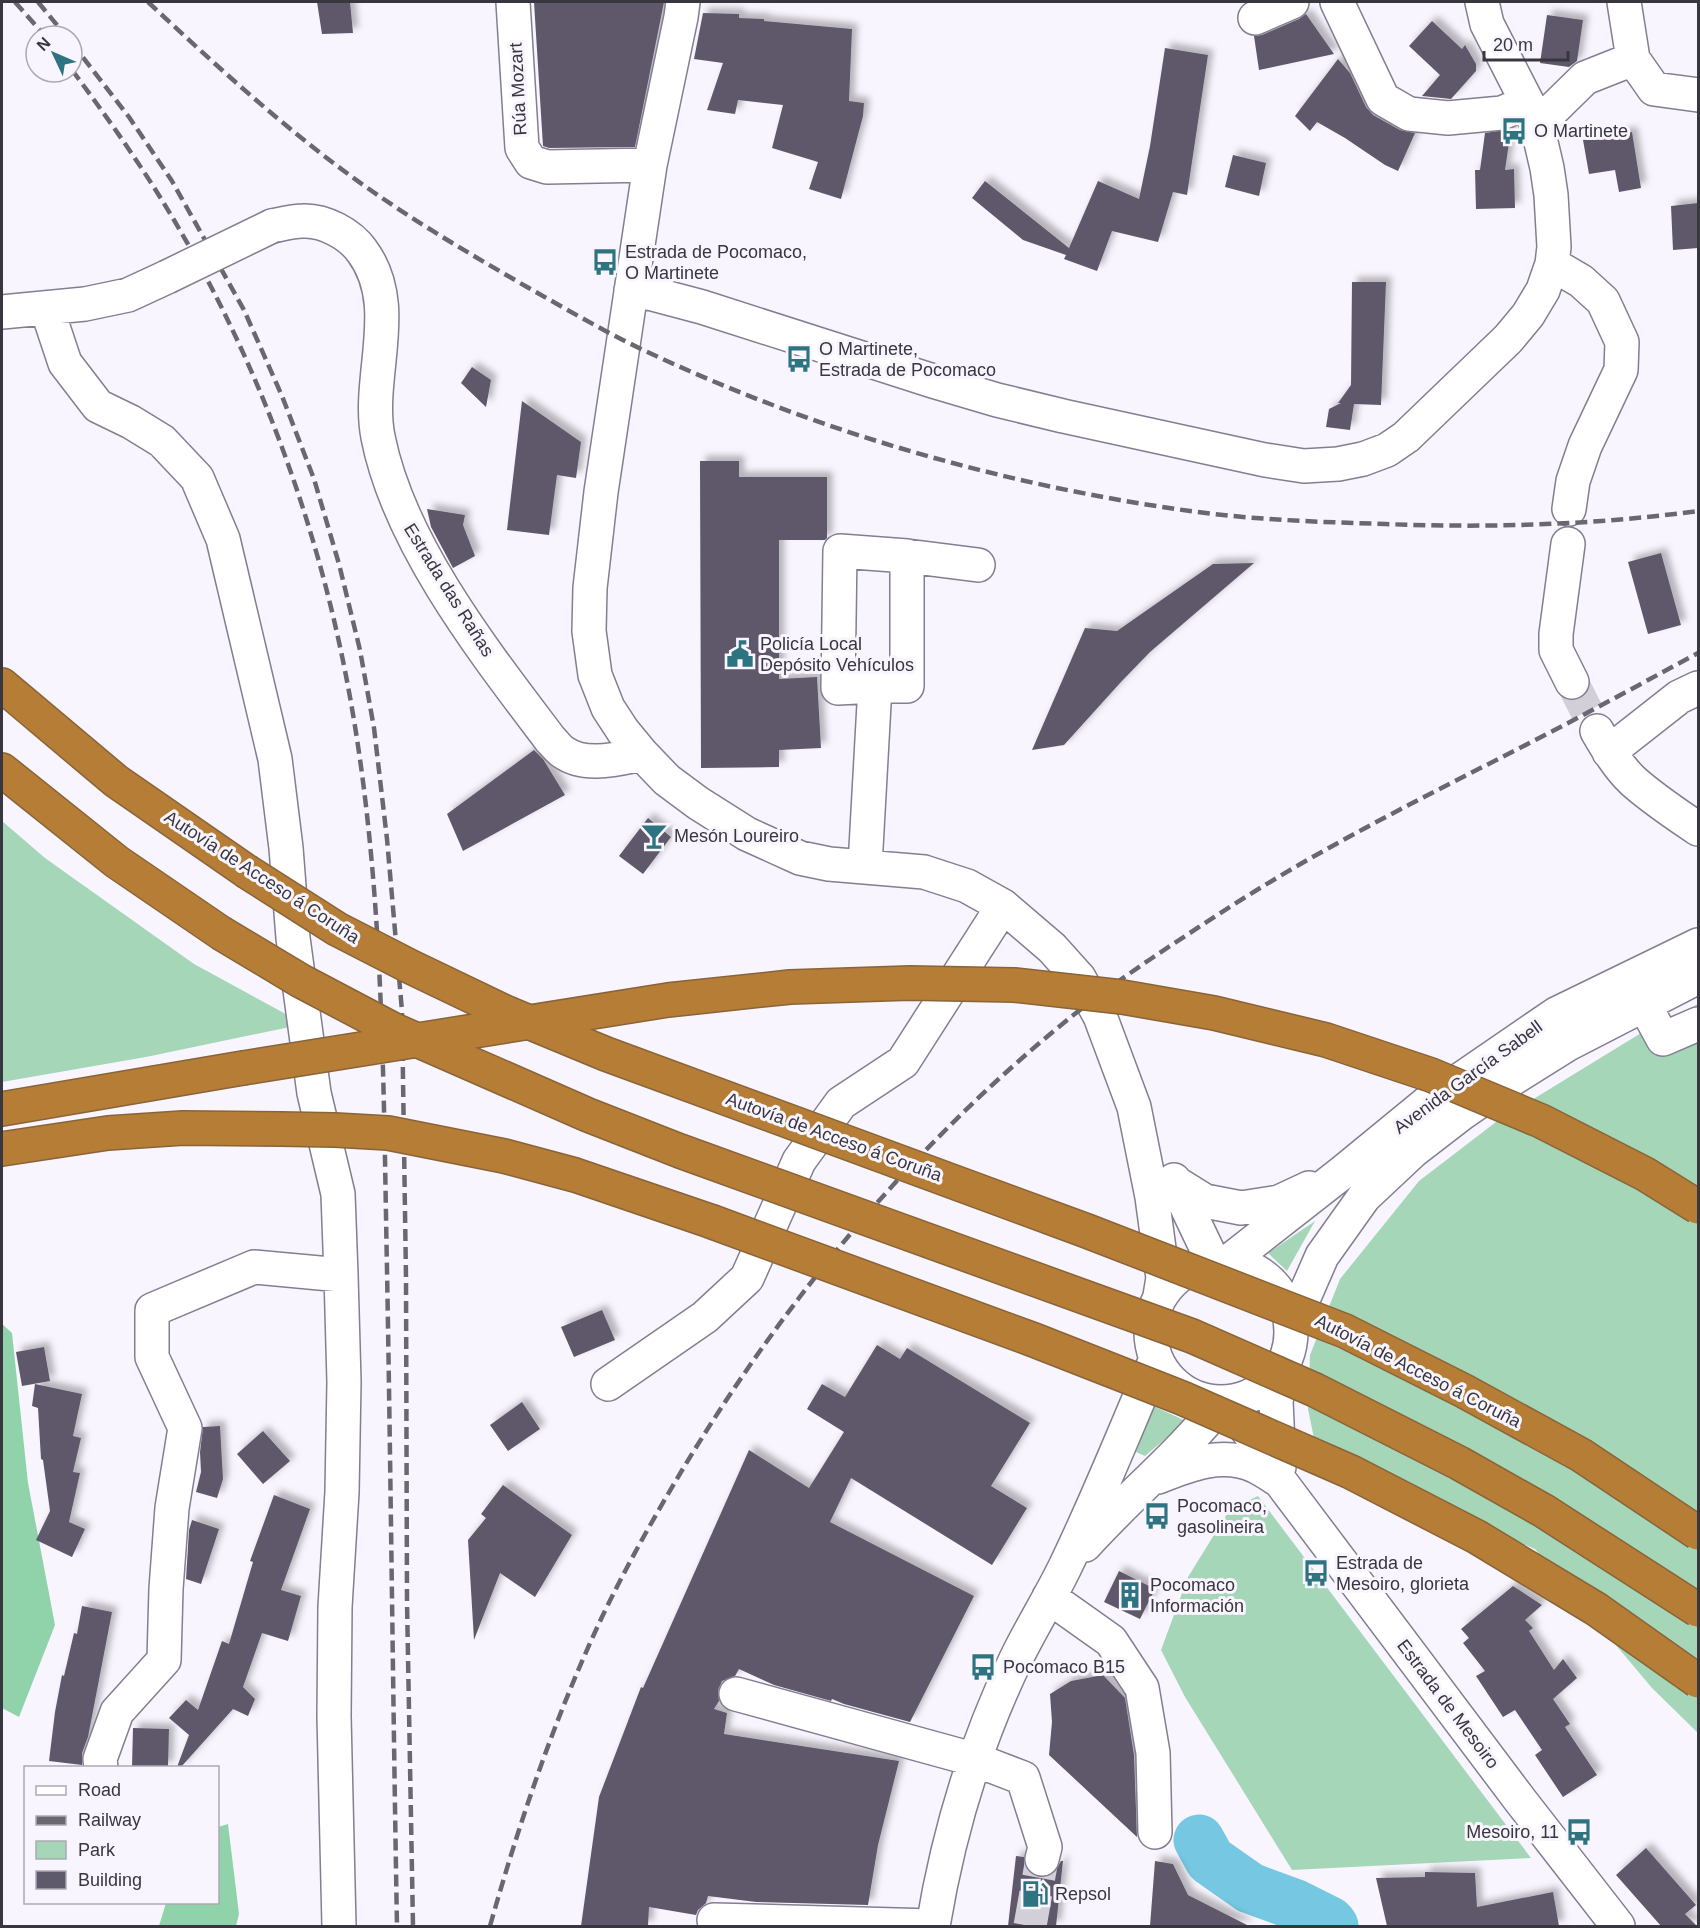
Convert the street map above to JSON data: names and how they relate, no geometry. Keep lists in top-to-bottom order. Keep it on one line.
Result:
{"streets":{"highway":["Autovía de Acceso á Coruña"],"street":["Rúa Mozart","Estrada das Rañas","Avenida García Sabell","Estrada de Mesoiro"]},"crossings":[["Avenida García Sabell","Estrada de Mesoiro"]],"places":{"bus stop":["O Martinete","Estrada de Pocomaco, O Martinete","O Martinete, Estrada de Pocomaco","Pocomaco, gasolineira","Estrada de Mesoiro, glorieta","Pocomaco B15","Mesoiro, 11"],"public building":["Policía Local Depósito Vehículos"],"bar":["Mesón Loureiro"],"building":["Pocomaco Información"],"fuel station":["Repsol"]},"legend":["Road","Railway","Park","Building"],"scale_bar":"20 m","north":"top left"}
